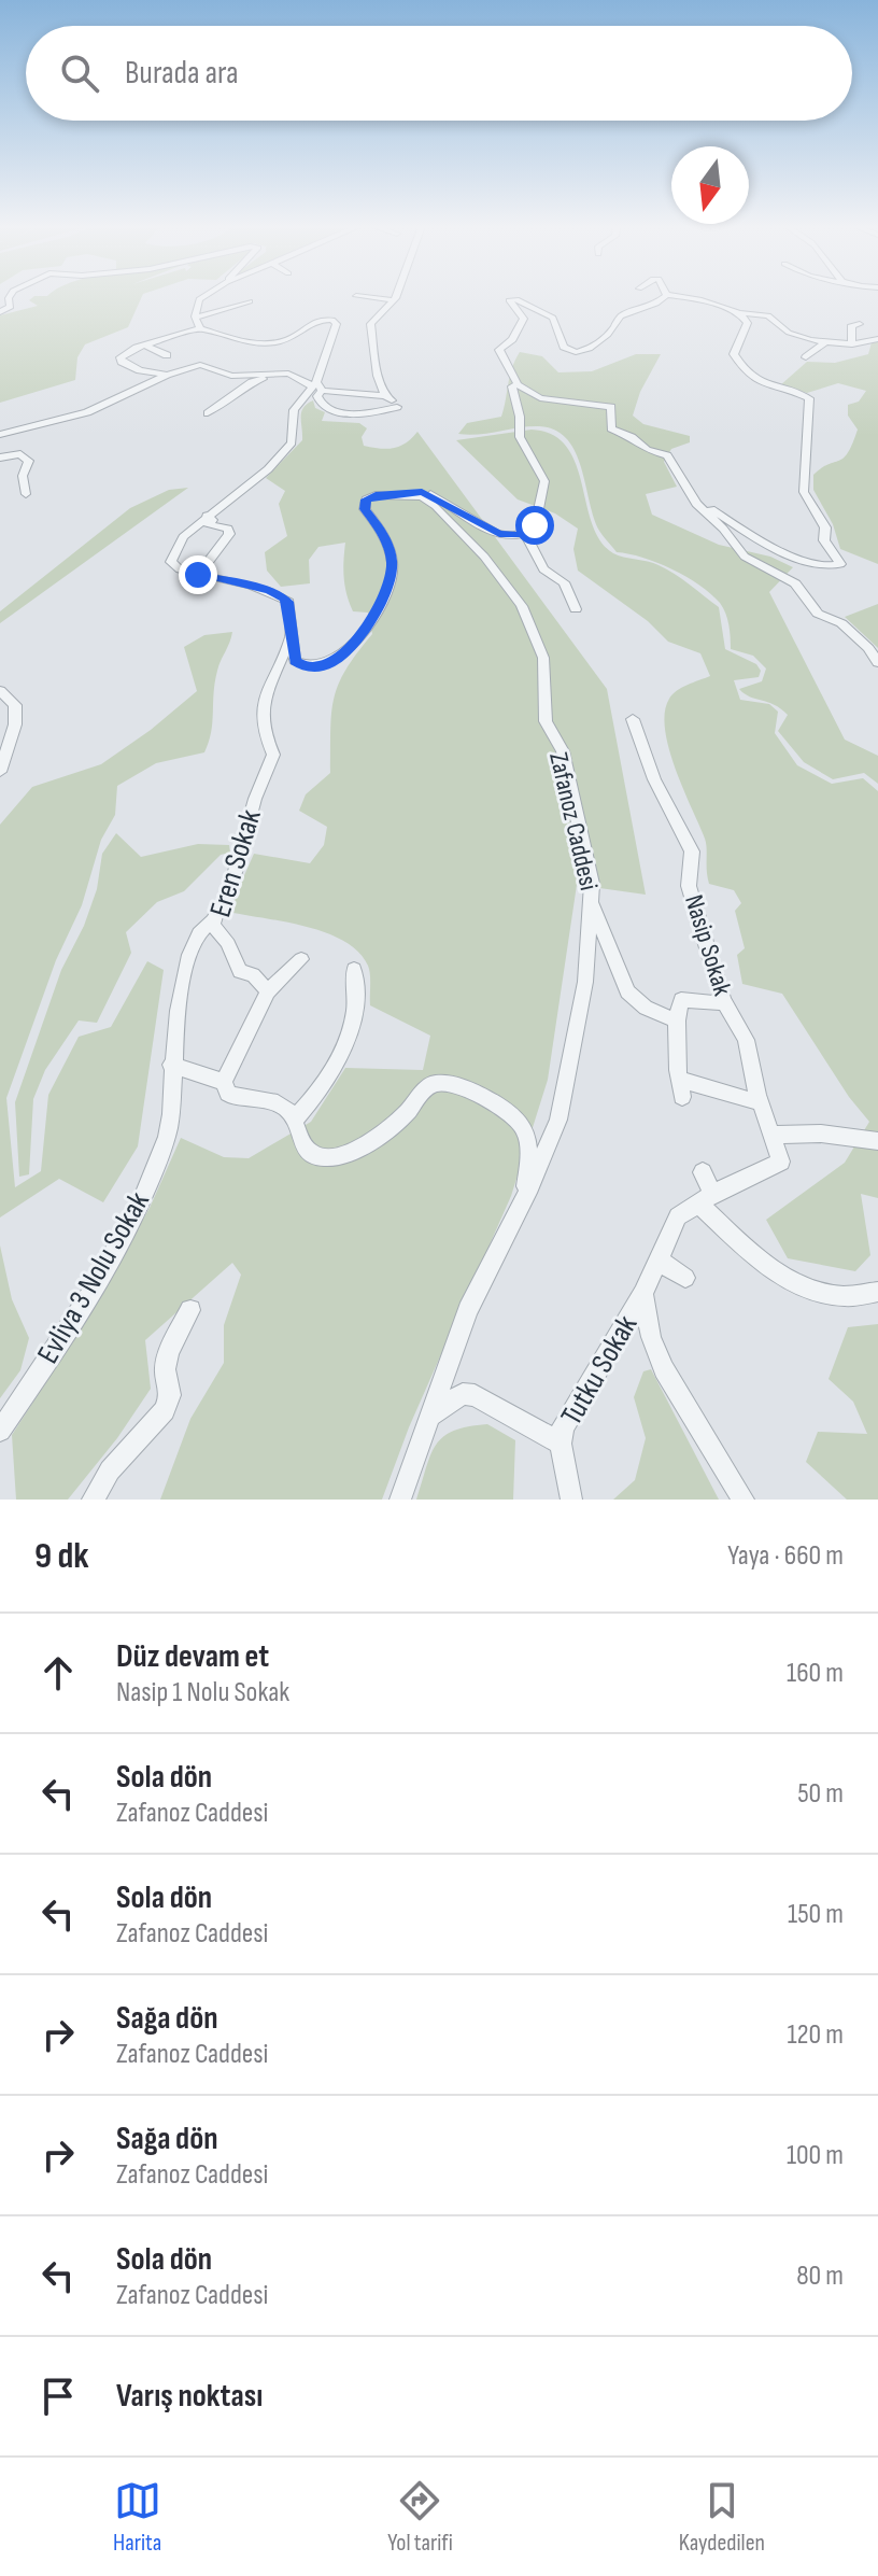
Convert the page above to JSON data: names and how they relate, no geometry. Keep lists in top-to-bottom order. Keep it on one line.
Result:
{"streets":{"street":["Zafanoz Caddesi","Eren Sokak","Nasip Sokak","Evliya 3 Nolu Sokak","Tutku Sokak"]},"crossings":[["Eren Sokak","Evliya 3 Nolu Sokak"]],"north":"bottom","page":{"search":"Burada ara","heading":["9 dk","Yaya · 660 m"],"list":[["Düz devam et","Nasip 1 Nolu Sokak","160 m"],["Sola dön","Zafanoz Caddesi","50 m"],["Sola dön","Zafanoz Caddesi","150 m"],["Sağa dön","Zafanoz Caddesi","120 m"],["Sağa dön","Zafanoz Caddesi","100 m"],["Sola dön","Zafanoz Caddesi","80 m"],"Varış noktası"],"nav":["Harita","Yol tarifi","Kaydedilen"]}}
